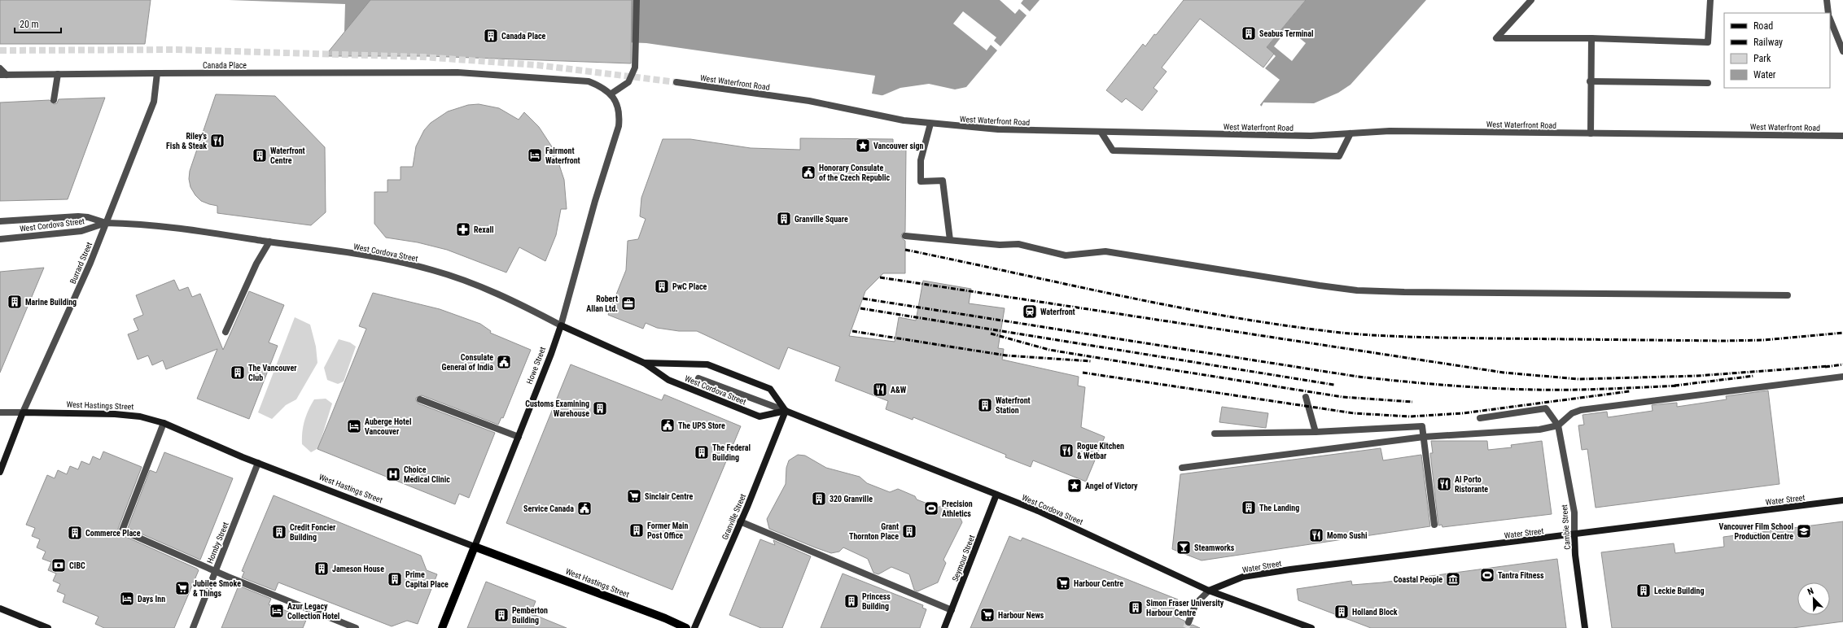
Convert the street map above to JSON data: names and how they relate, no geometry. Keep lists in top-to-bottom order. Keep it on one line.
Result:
{"streets":{"main road":["West Cordova Street","Burrard Street","Howe Street","West Hastings Street","Water Street","Granville Street","Cambie Street","Seymour Street"],"street":["Canada Place","West Waterfront Road","Hornby Street"]},"crossings":[["Canada Place","Burrard Street"],["Canada Place","Howe Street"],["West Cordova Street","Burrard Street"],["West Cordova Street","Howe Street"],["West Cordova Street","Water Street"],["West Cordova Street","Granville Street"],["West Cordova Street","Seymour Street"],["Burrard Street","West Hastings Street"],["Howe Street","West Hastings Street"],["West Hastings Street","Hornby Street"],["Water Street","Cambie Street"]],"places":{"building":["Seabus Terminal","Canada Place","Waterfront Centre","Granville Square","PwC Place","Marine Building","The Vancouver Club","Waterfront Station","Customs Examining Warehouse","The Federal Building","320 Granville","The Landing","Former Main Post Office","Grant Thornton Place","Credit Foncier Building","Commerce Place","Jameson House","Prime Capital Place","Leckie Building","Princess Building","Simon Fraser University Harbour Centre","Holland Block","Pemberton Building"],"restaurant":["Riley's Fish & Steak","A&W","Rogue Kitchen & Wetbar","Al Porto Ristorante","Momo Sushi"],"place":["Vancouver sign","Angel of Victory"],"hotel":["Fairmont Waterfront","Auberge Hotel Vancouver","Days Inn","Azur Legacy Collection Hotel"],"public building":["Honorary Consulate of the Czech Republic","Consulate General of India","The UPS Store","Service Canada"],"pharmacy":["Rexall"],"office":["Robert Allan Ltd."],"station":["Waterfront"],"hospital":["Choice Medical Clinic"],"supermarket":["Sinclair Centre","Harbour Centre","Jubilee Smoke & Things","Harbour News"],"sports":["Precision Athletics","Tantra Fitness"],"school or university":["Vancouver Film School Production Centre"],"bar":["Steamworks"],"bank":["CIBC"],"museum":["Coastal People"]},"legend":["Road","Railway","Park","Water"],"scale_bar":"20 m","north":"top left"}
